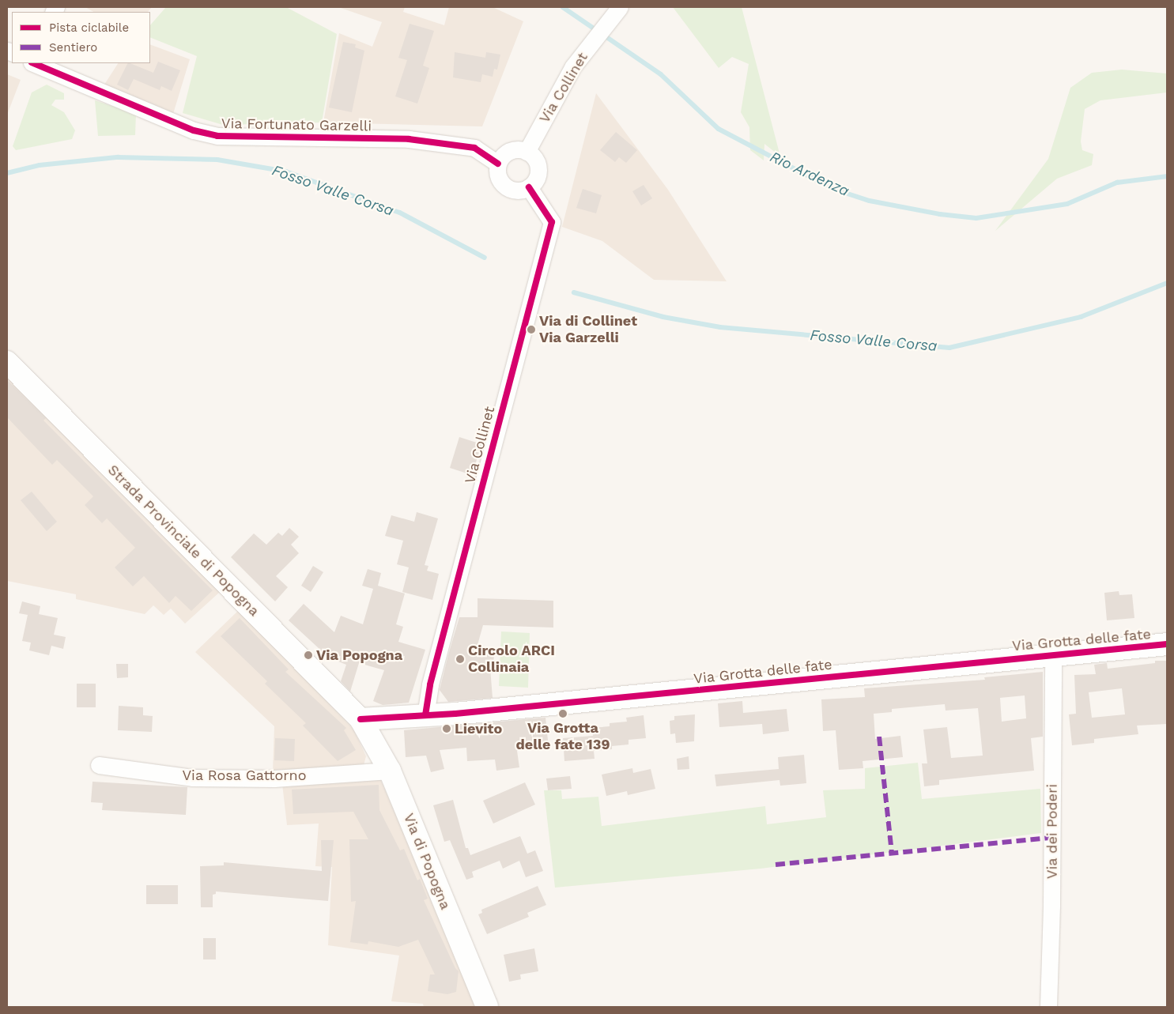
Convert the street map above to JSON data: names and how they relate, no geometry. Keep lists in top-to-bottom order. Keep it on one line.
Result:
{"streets":{"main road":["Strada Provinciale di Popogna","Via Grotta delle fate","Via di Popogna"],"street":["Via Collinet","Via Fortunato Garzelli","Via Rosa Gattorno","Via dei Poderi"]},"crossings":[["Via Collinet","Via Fortunato Garzelli"],["Via Collinet","Via Grotta delle fate"],["Strada Provinciale di Popogna","Via Grotta delle fate"],["Strada Provinciale di Popogna","Via di Popogna"],["Via Grotta delle fate","Via dei Poderi"],["Via Grotta delle fate","Via di Popogna"],["Via Rosa Gattorno","Via di Popogna"]],"water":["Rio Ardenza","Fosso Valle Corsa"],"places":["Via di Collinet Via Garzelli","Via Popogna","Circolo ARCI Collinaia","Via Grotta delle fate 139","Lievito"],"legend":["Pista ciclabile","Sentiero"]}
